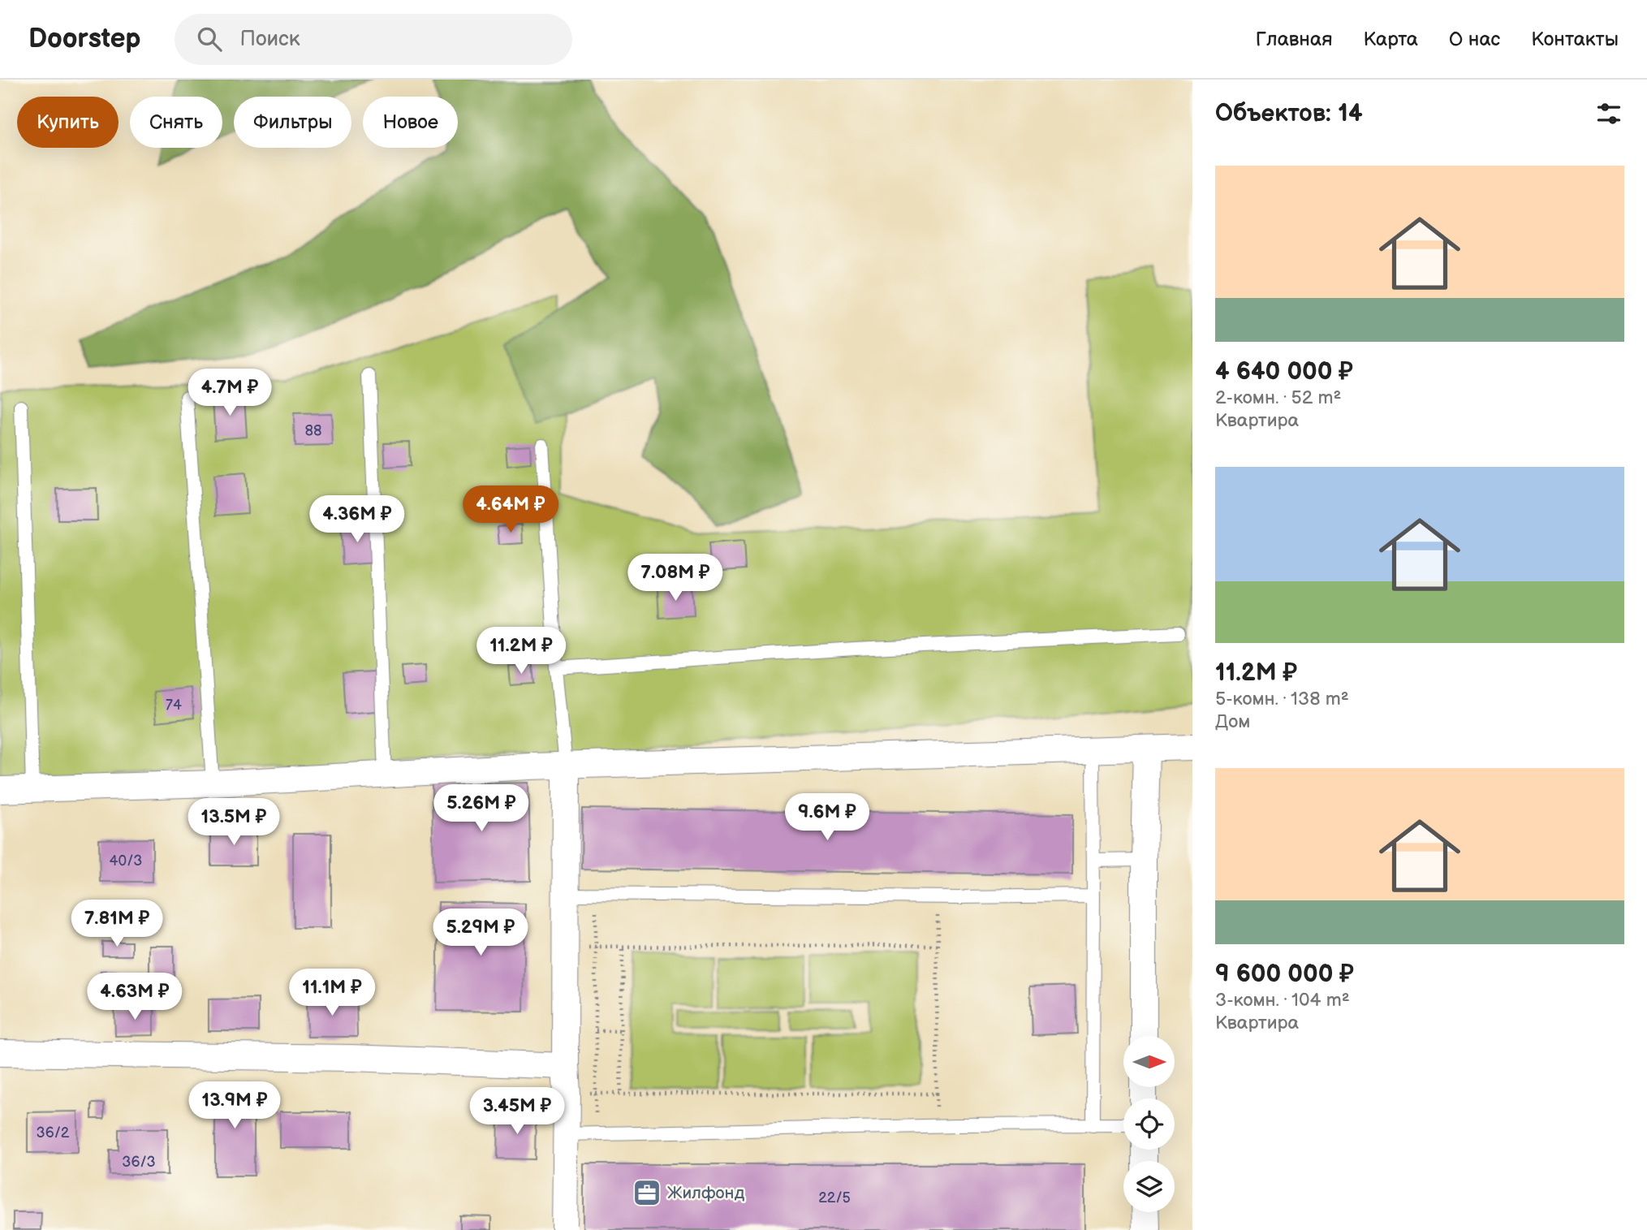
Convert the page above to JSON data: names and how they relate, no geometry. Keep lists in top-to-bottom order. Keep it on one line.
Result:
{"places":{"office":["Жилфонд"]},"house_numbers":["88","74","40/3","36/2","36/3","22/5"],"north":"right","page":{"header":"Doorstep","search":"Поиск","nav":["Главная","Карта","О нас","Контакты"],"heading":"Объектов: 14","chip":["Купить","Снять","Фильтры","Новое"],"list":[{"name":"4 640 000 ₽","note":"2-комн. · 52 m² · Квартира"},{"name":"11.2M ₽","note":"5-комн. · 138 m² · Дом"},{"name":"9 600 000 ₽","note":"3-комн. · 104 m² · Квартира"}],"price":["4.7M ₽","4.64M ₽","4.36M ₽","7.08M ₽","11.2M ₽","5.26M ₽","9.6M ₽","13.5M ₽","7.81M ₽","5.29M ₽","11.1M ₽","4.63M ₽","13.9M ₽","3.45M ₽"]}}
